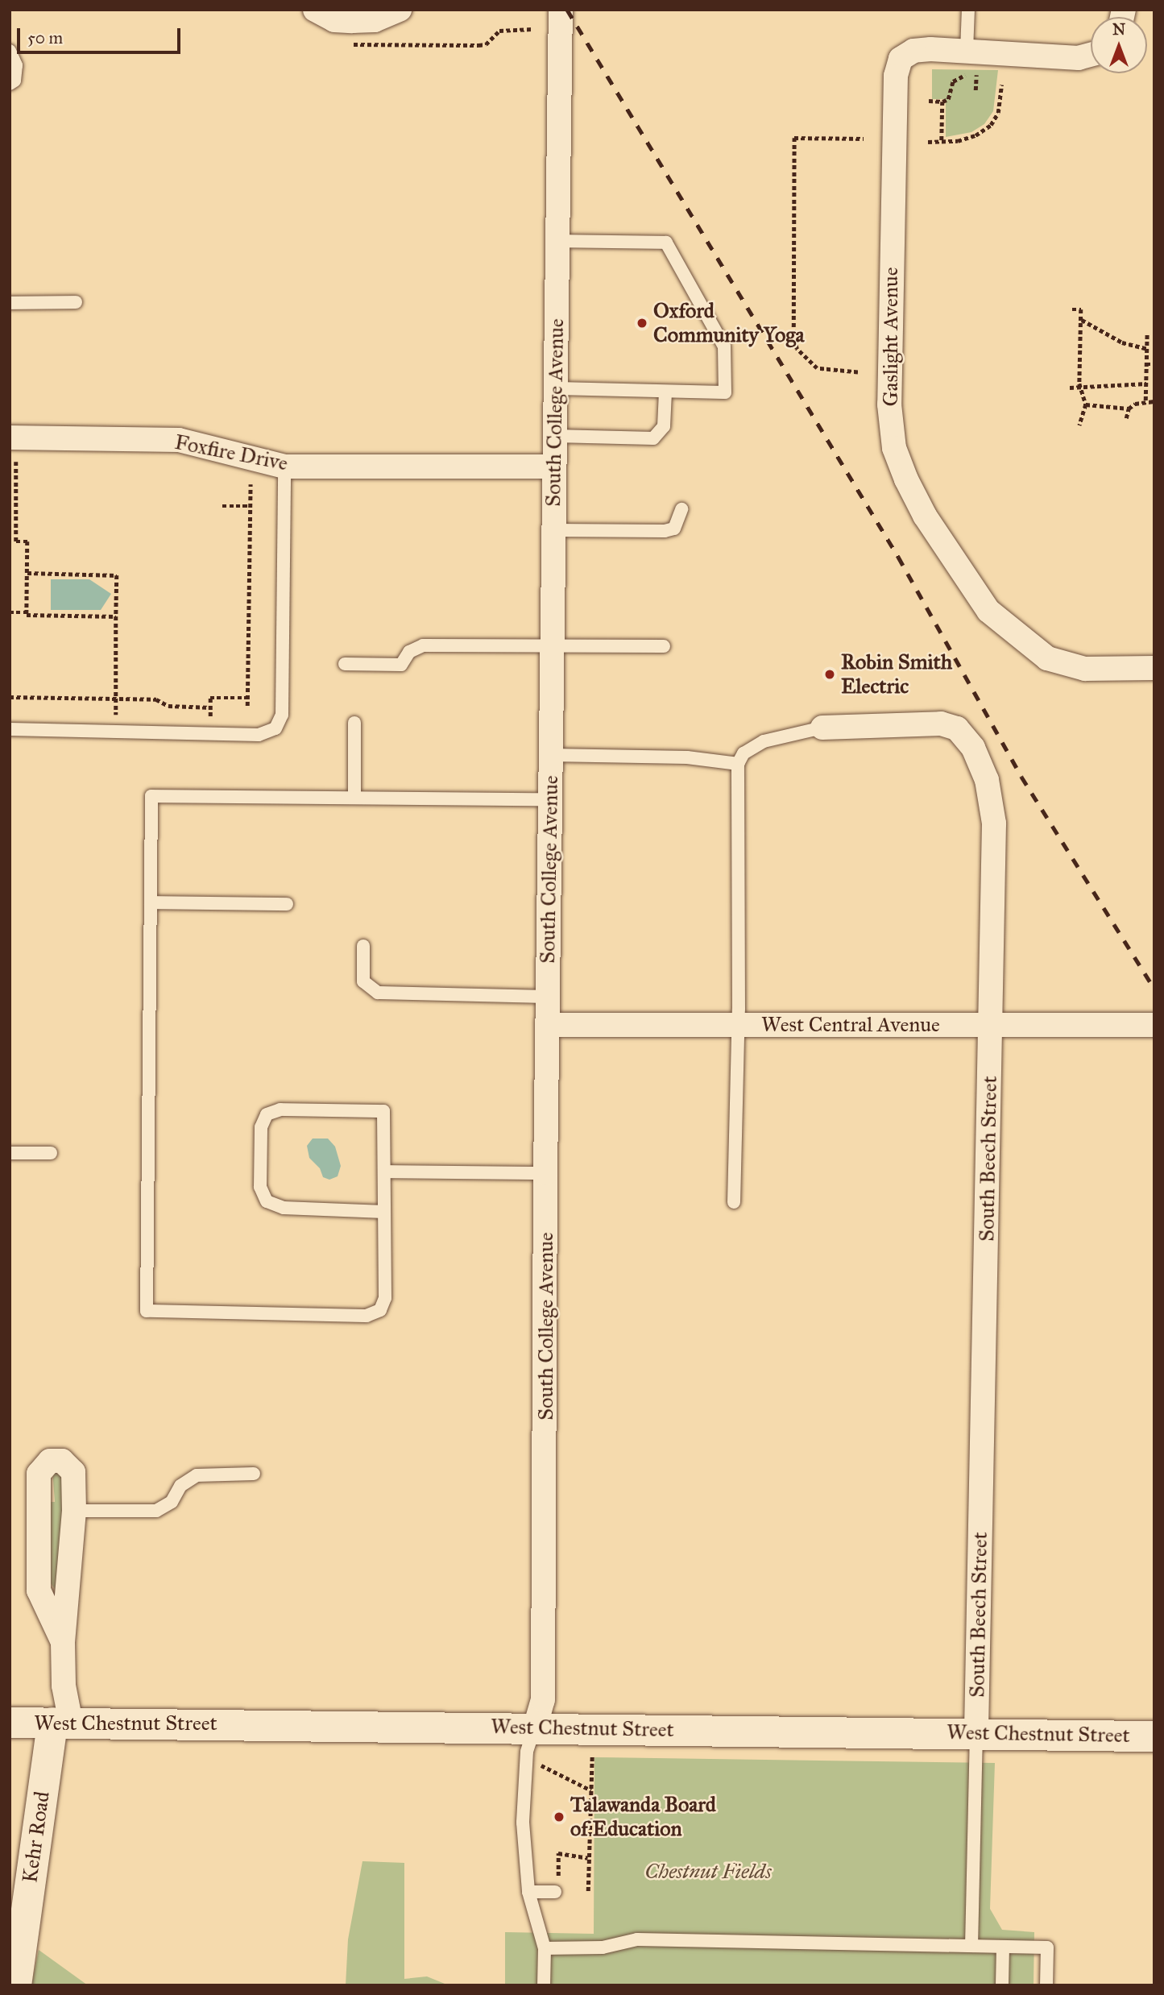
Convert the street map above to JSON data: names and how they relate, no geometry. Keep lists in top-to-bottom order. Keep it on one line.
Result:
{"streets":{"main road":["West Chestnut Street","Kehr Road"],"street":["Gaslight Avenue","South College Avenue","Foxfire Drive","West Central Avenue","South Beech Street"]},"crossings":[["South College Avenue","Foxfire Drive"],["South College Avenue","West Central Avenue"],["South College Avenue","West Chestnut Street"],["West Central Avenue","South Beech Street"],["South Beech Street","West Chestnut Street"],["West Chestnut Street","Kehr Road"]],"parks":["Chestnut Fields"],"places":["Oxford Community Yoga","Robin Smith Electric","Talawanda Board of Education"],"scale_bar":"50 m","north":"top"}
